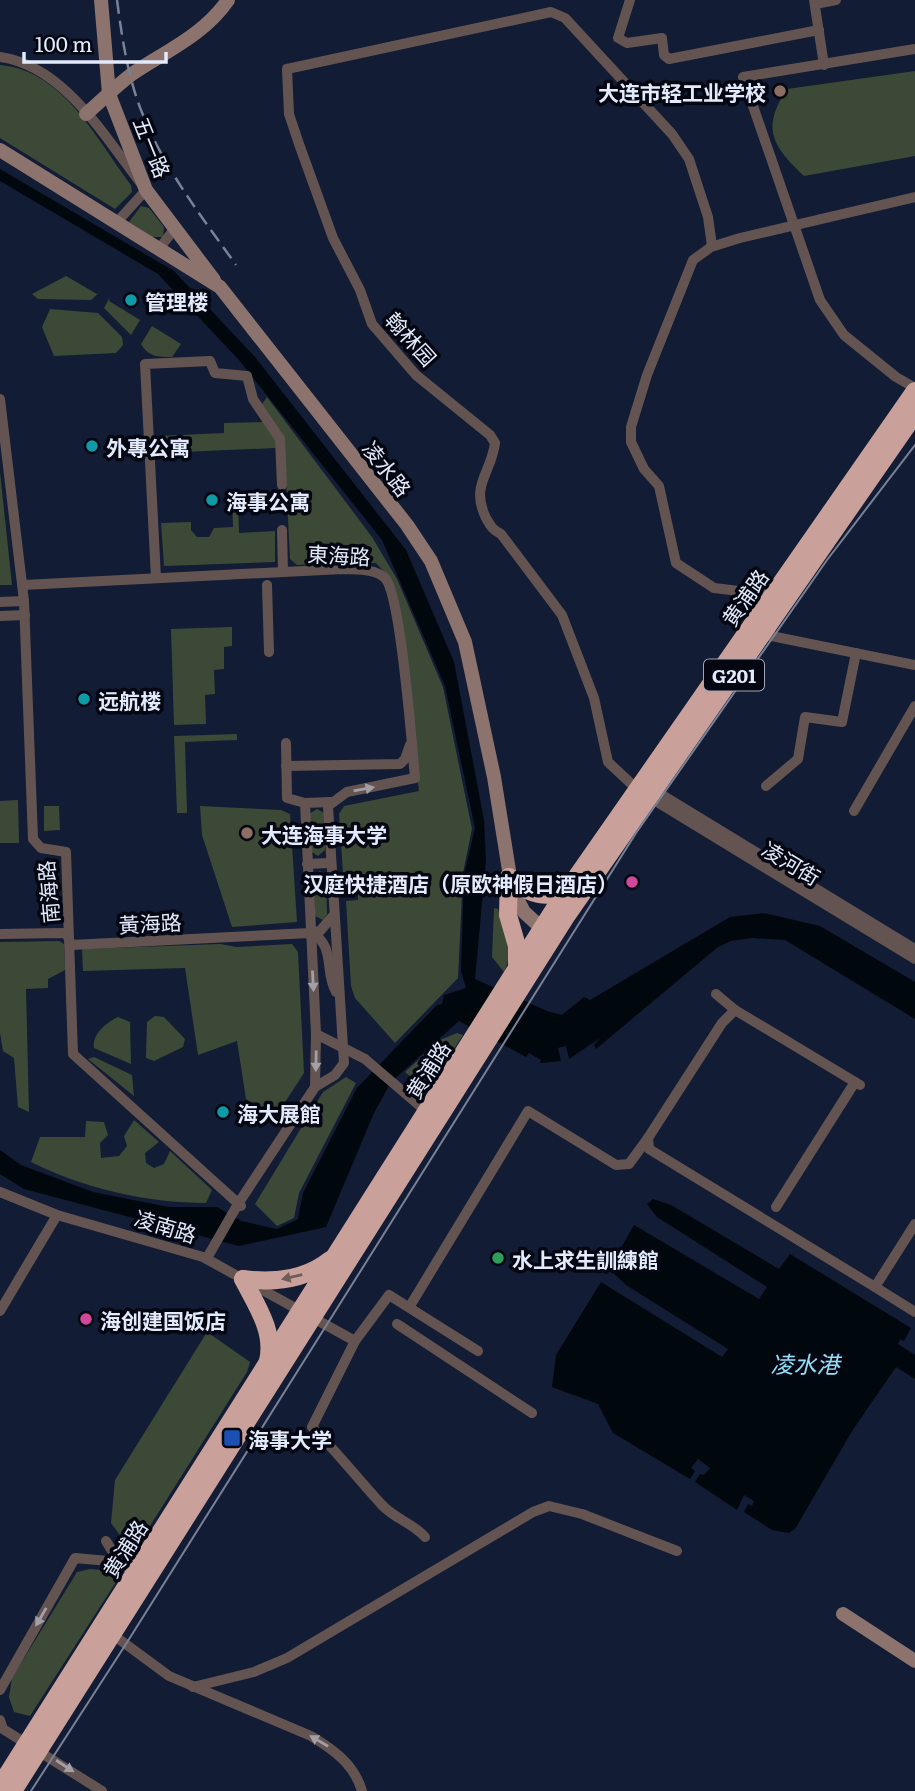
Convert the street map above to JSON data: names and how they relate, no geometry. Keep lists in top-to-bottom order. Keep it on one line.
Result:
{"streets":{"highway":["黄浦路","G201"],"main road":["五一路","凌水路"],"street":["翰林园","東海路","凌河街","南海路","黃海路","凌南路"]},"crossings":[["五一路","凌水路"],["翰林园","黄浦路"],["翰林园","凌河街"],["凌水路","黄浦路"],["東海路","南海路"],["黄浦路","凌河街"],["黄浦路","凌南路"],["南海路","黃海路"]],"water":["凌水港"],"places":{"other":["大连市轻工业学校","管理楼","外專公寓","海事公寓","远航楼","大连海事大学","汉庭快捷酒店（原欧神假日酒店）","海大展館","水上求生訓練館","海创建国饭店"],"transit":["海事大学"]},"scale_bar":"100 m"}
